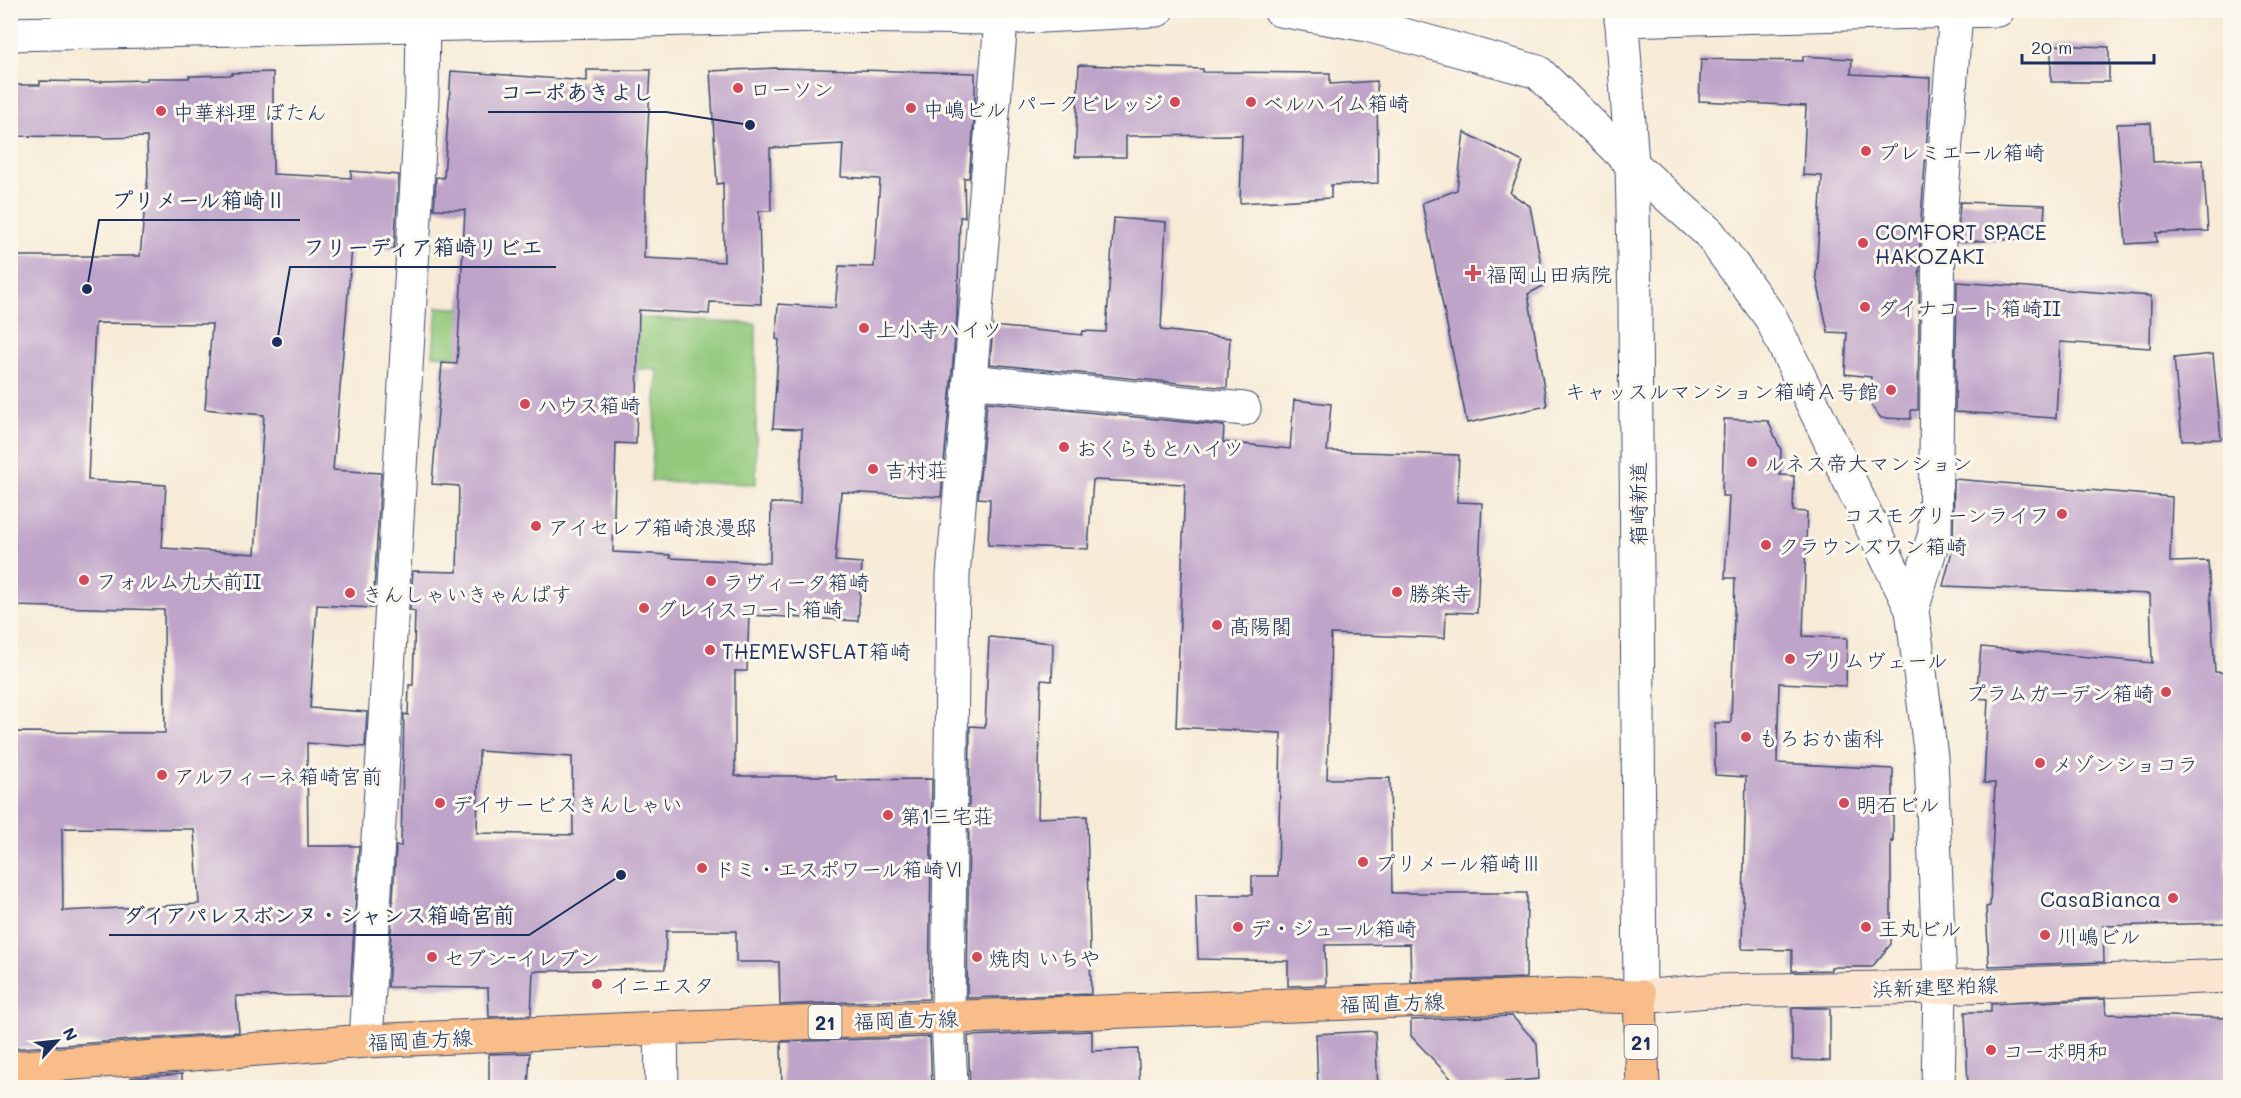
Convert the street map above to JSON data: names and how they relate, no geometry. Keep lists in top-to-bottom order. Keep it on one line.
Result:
{"streets":{"main road":["浜新建堅粕線","福岡直方線","21"],"street":["箱崎新道"]},"crossings":[["箱崎新道","浜新建堅粕線"],["箱崎新道","福岡直方線"],["箱崎新道","21"],["浜新建堅粕線","福岡直方線"],["浜新建堅粕線","21"],["福岡直方線","21"]],"places":{"other":["ローソン","パークビレッジ","ベルハイム箱崎","中嶋ビル","中華料理 ぼたん","コーポあきよし","プレミエール箱崎","COMFORT SPACE HAKOZAKI","プリメール箱崎Ⅱ","ダイナコート箱崎II","上小寺ハイツ","フリーディア箱崎リビエ","キャッスルマンション箱崎Ａ号館","ハウス箱崎","おくらもとハイツ","ルネス帝大マンション","吉村荘","コスモグリーンライフ","アイセレブ箱崎浪漫邸","クラウンズワン箱崎","フォルム九大前II","ラヴィータ箱崎","勝楽寺","きんしゃいきゃんぱす","グレイスコート箱崎","髙陽閣","THEMEWSFLAT箱崎","プリムヴェール","プラムガーデン箱崎","もろおか歯科","メゾンショコラ","アルフィーネ箱崎宮前","デイサービスきんしゃい","明石ビル","第1三宅荘","プリメール箱崎Ⅲ","ドミ・エスポワール箱崎Ⅵ","ダイアパレスボンヌ・シャンス箱崎宮前","CasaBianca","デ・ジュール箱崎","王丸ビル","川嶋ビル","セブン-イレブン","焼肉 いちや","イニエスタ","コーポ明和"],"health":["福岡山田病院"]},"scale_bar":"20 m","north":"top right"}
